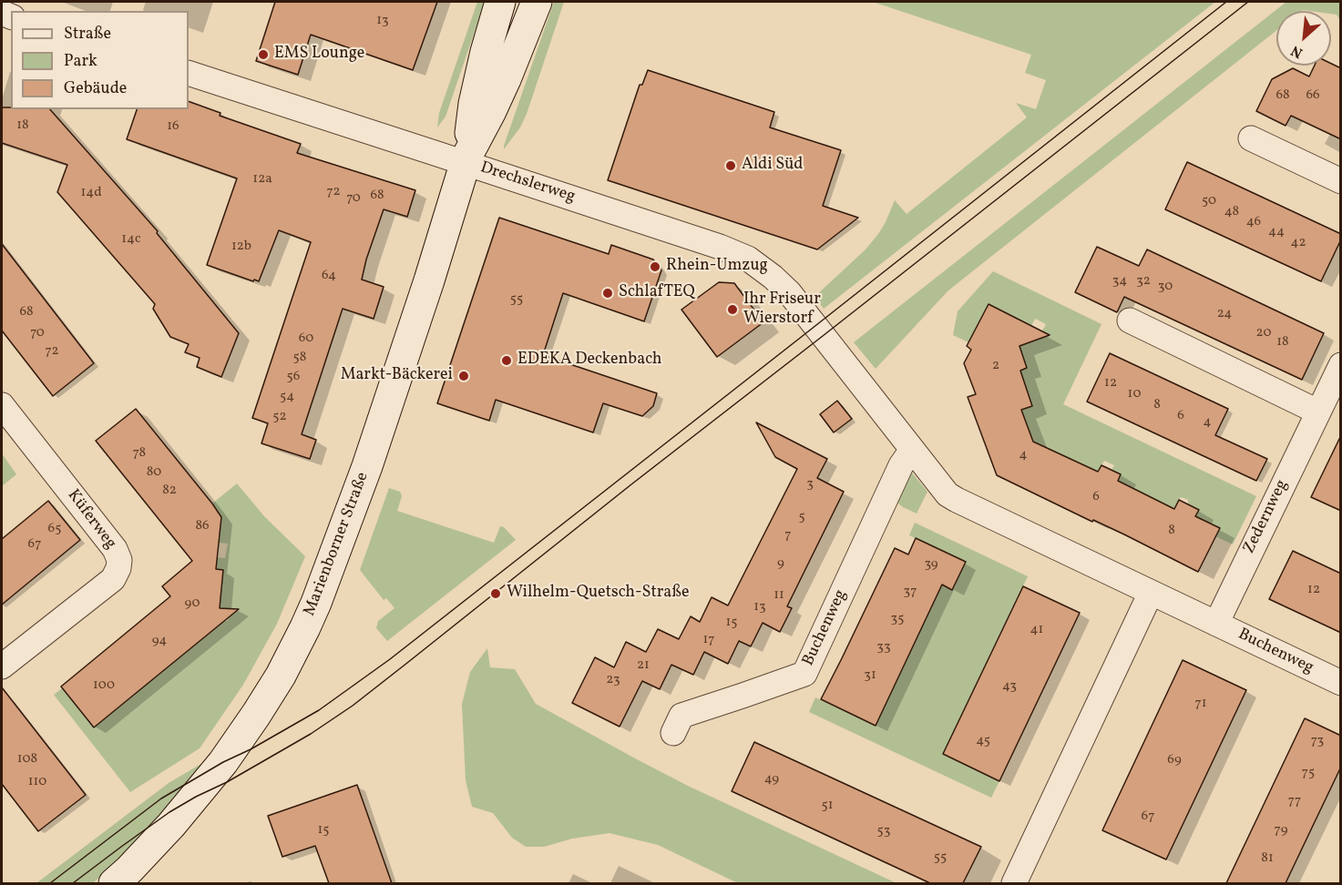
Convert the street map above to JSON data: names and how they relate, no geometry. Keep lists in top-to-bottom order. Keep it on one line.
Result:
{"streets":{"street":["Drechslerweg","Zedernweg","Küferweg","Marienborner Straße","Buchenweg"]},"crossings":[["Drechslerweg","Marienborner Straße"],["Drechslerweg","Buchenweg"],["Zedernweg","Buchenweg"]],"places":["EMS Lounge","Aldi Süd","Rhein-Umzug","SchlafTEQ","Ihr Friseur Wierstorf","EDEKA Deckenbach","Markt-Bäckerei","Wilhelm-Quetsch-Straße"],"house_numbers":["13","68","66","18","16","12a","72","14d","68","70","50","48","46","44","14c","42","12b","64","34","32","30","55","68","24","70","20","60","18","72","58","2","56","12","10","54","8","6","52","4","78","4","80","3","82","6","5","86","65","8","7","67","9","39","12","37","11","90","13","35","15","41","17","94","33","21","31","23","100","43","71","45","73","108","69","75","49","110","77","51","67","15","79","53","55","81"],"legend":["Straße","Park","Gebäude"],"north":"bottom left"}
